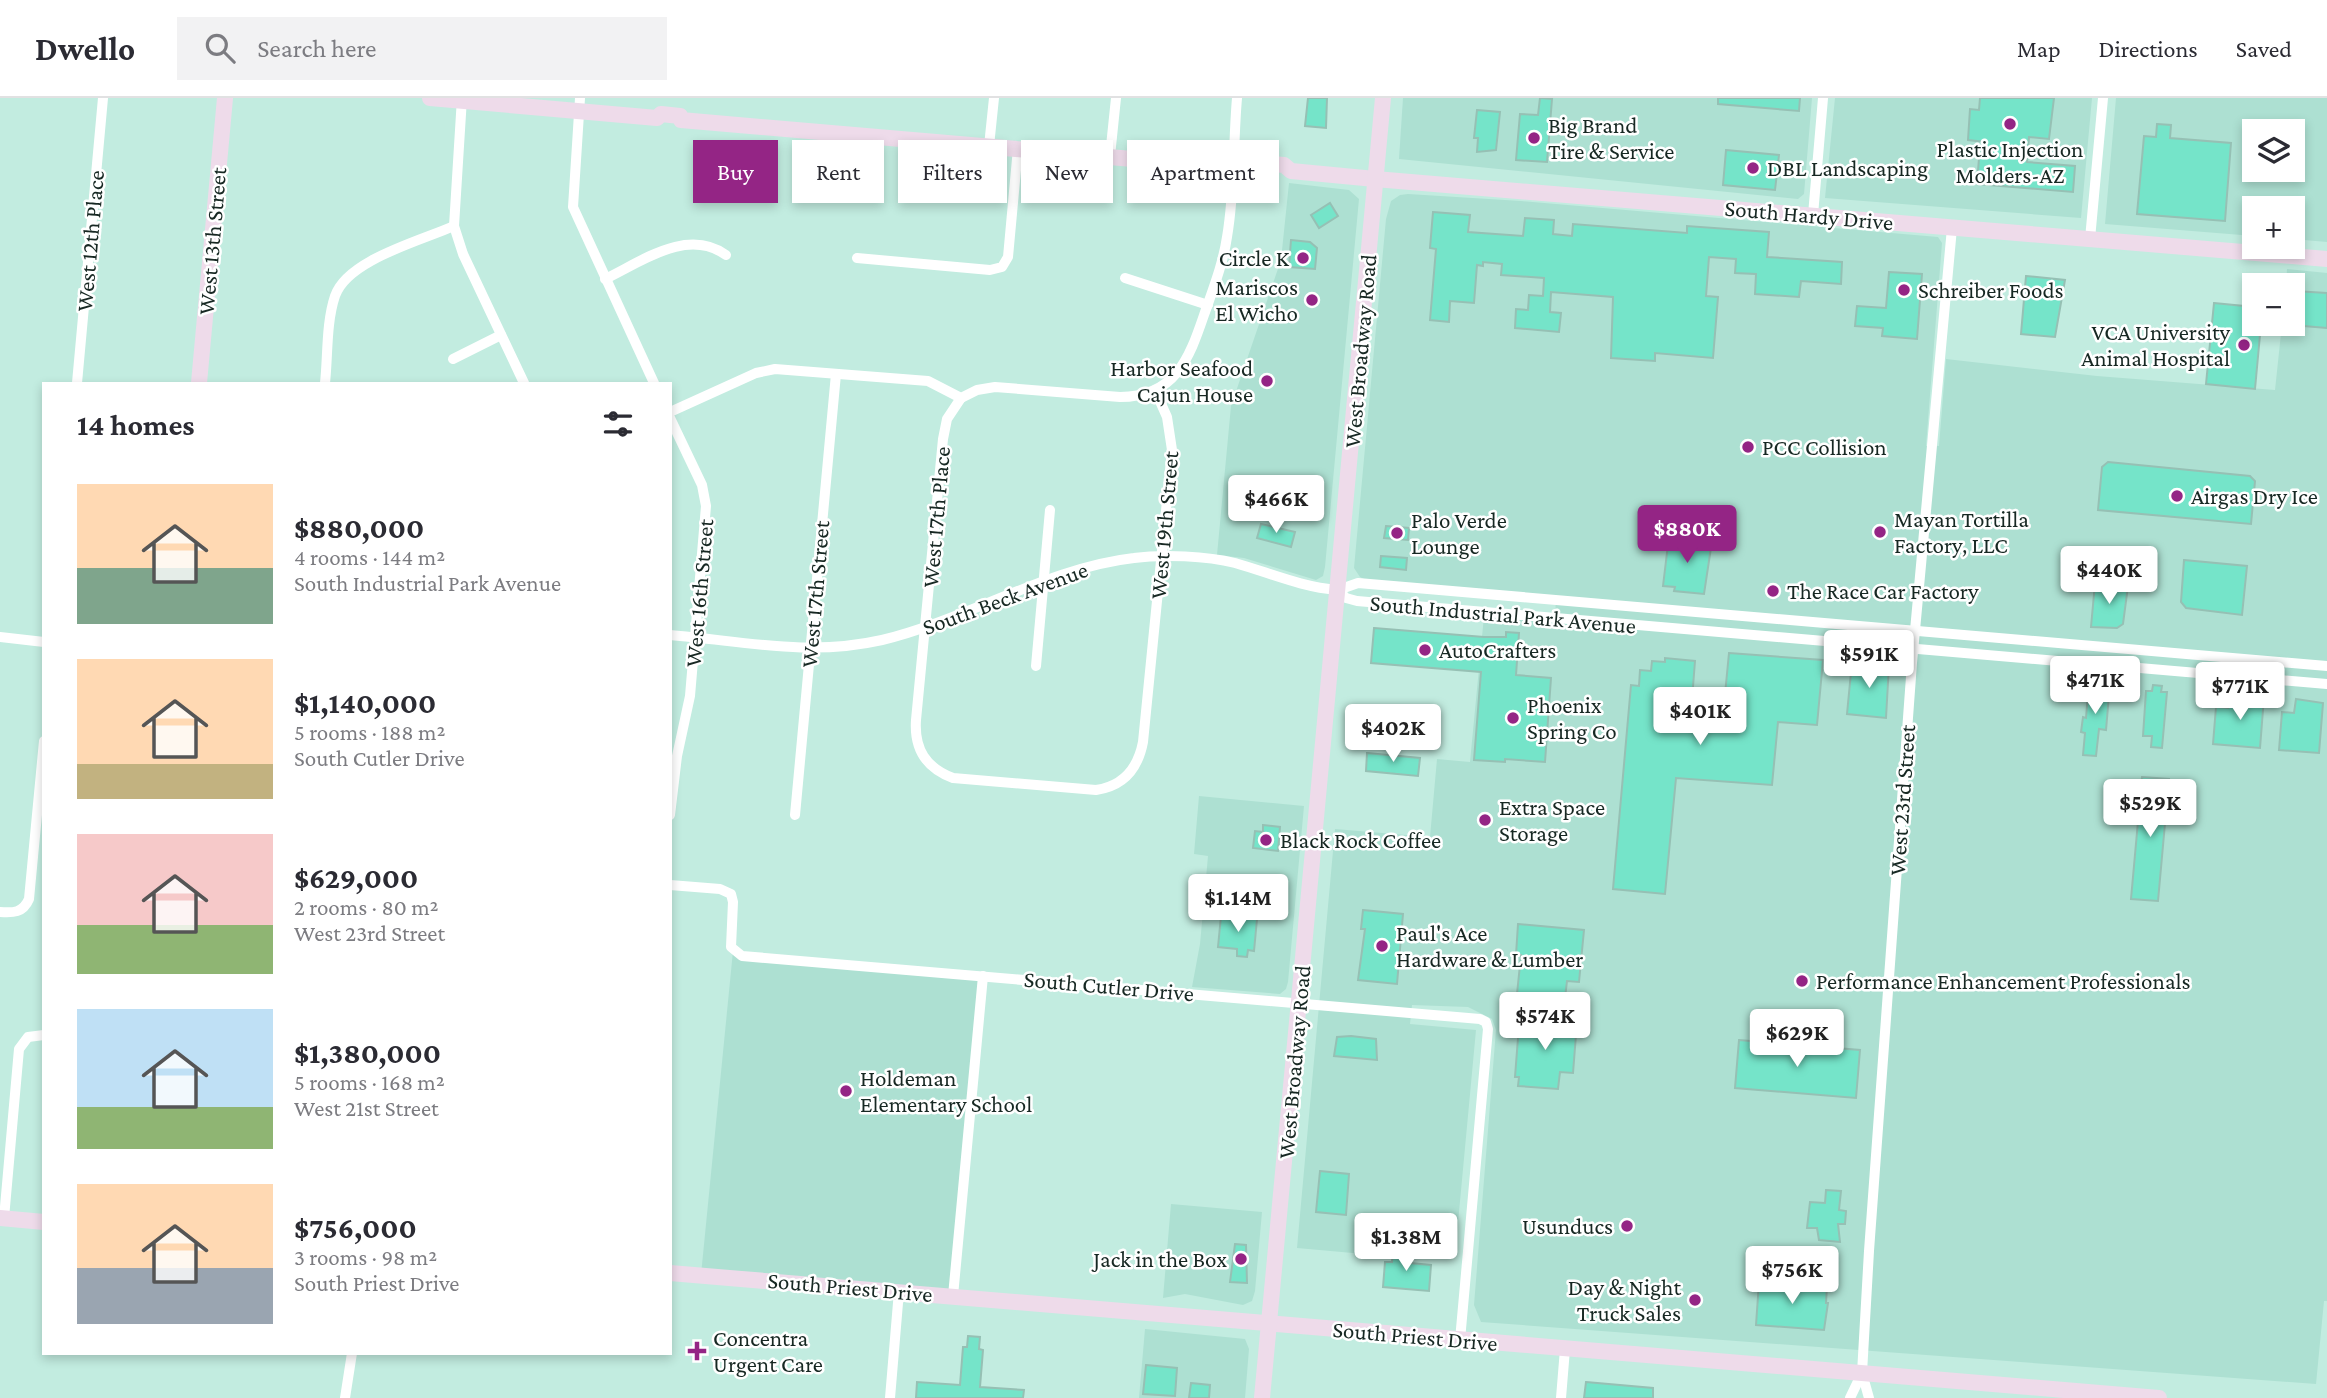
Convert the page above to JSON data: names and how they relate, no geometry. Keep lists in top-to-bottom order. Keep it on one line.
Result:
{"streets":{"main road":["South Hardy Drive","West 13th Street","West Broadway Road","South Priest Drive"],"street":["West 12th Place","West 17th Place","West 19th Street","West 16th Street","West 17th Street","South Beck Avenue","South Industrial Park Avenue","West 23rd Street","South Cutler Drive"]},"crossings":[["South Hardy Drive","West Broadway Road"],["South Hardy Drive","West 23rd Street"],["West Broadway Road","South Beck Avenue"],["West Broadway Road","South Industrial Park Avenue"],["West Broadway Road","South Cutler Drive"],["West Broadway Road","South Priest Drive"],["West 17th Place","West 19th Street"],["West 17th Place","South Beck Avenue"],["West 19th Street","South Beck Avenue"],["West 16th Street","South Beck Avenue"],["West 17th Street","South Beck Avenue"],["South Beck Avenue","South Industrial Park Avenue"],["South Industrial Park Avenue","West 23rd Street"],["West 23rd Street","South Priest Drive"],["South Cutler Drive","South Priest Drive"]],"places":{"other":["Plastic Injection Molders-AZ","Big Brand Tire & Service","DBL Landscaping","Circle K","Schreiber Foods","Mariscos El Wicho","VCA University Animal Hospital","Harbor Seafood Cajun House","PCC Collision","Airgas Dry Ice","Mayan Tortilla Factory, LLC","Palo Verde Lounge","The Race Car Factory","AutoCrafters","Phoenix Spring Co","Extra Space Storage","Black Rock Coffee","Paul's Ace Hardware & Lumber","Performance Enhancement Professionals","Holdeman Elementary School","Usunducs","Jack in the Box","Day & Night Truck Sales"],"health":["Concentra Urgent Care"]},"page":{"header":"Dwello","search":"Search here","nav":["Map","Directions","Saved"],"map_buttons":["+","−"],"chip":["Buy","Rent","Filters","New","Apartment"],"heading":"14 homes","list":[{"name":"$880,000","note":"4 rooms · 144 m² · South Industrial Park Avenue"},{"name":"$1,140,000","note":"5 rooms · 188 m² · South Cutler Drive"},{"name":"$629,000","note":"2 rooms · 80 m² · West 23rd Street"},{"name":"$1,380,000","note":"5 rooms · 168 m² · West 21st Street"},{"name":"$756,000","note":"3 rooms · 98 m² · South Priest Drive"}],"price":["$466K","$880K","$440K","$591K","$471K","$771K","$401K","$402K","$529K","$1.14M","$574K","$629K","$1.38M","$756K"]}}
